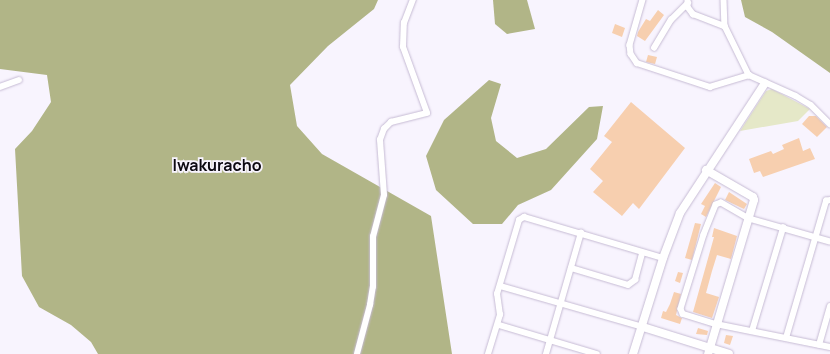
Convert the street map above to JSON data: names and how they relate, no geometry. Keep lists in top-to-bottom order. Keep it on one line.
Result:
{"districts":["Iwakuracho"]}
